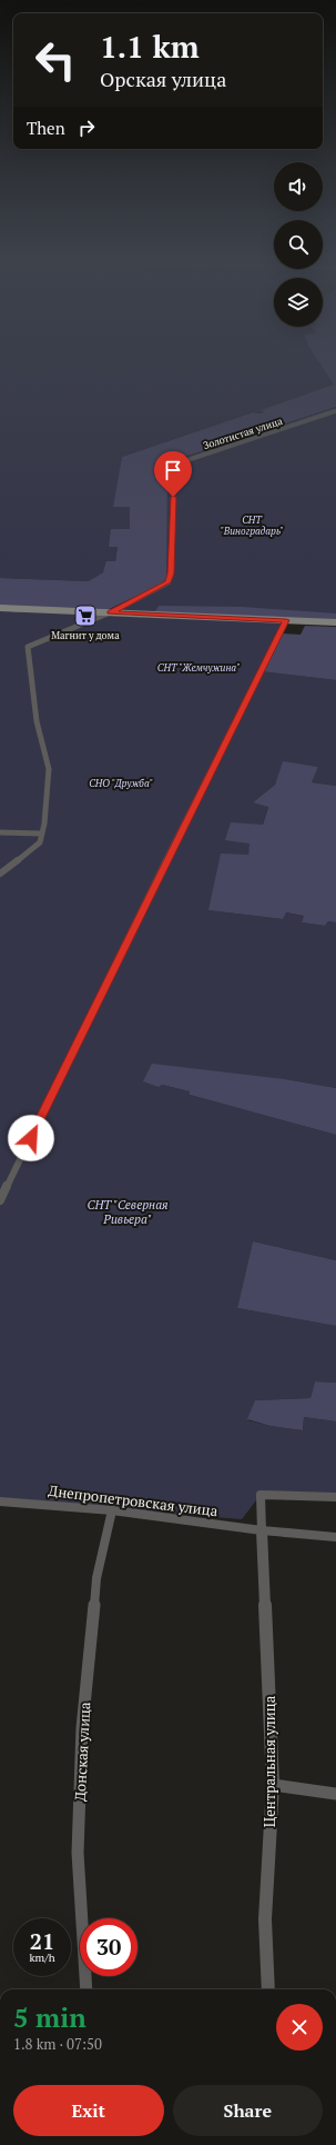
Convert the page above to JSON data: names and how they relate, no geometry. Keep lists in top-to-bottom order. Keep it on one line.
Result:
{"streets":{"street":["Золотистая улица","Днепропетровская улица","Донская улица","Центральная улица"]},"crossings":[["Днепропетровская улица","Донская улица"],["Днепропетровская улица","Центральная улица"]],"parks":["СНТ \"Виноградарь\"","СНТ \"Жемчужина\"","СНО \"Дружба\"","СНТ \"Северная Ривьера\""],"places":{"supermarket":["Магнит у дома"]},"page":{"turn":["1.1 km","Орская улица"],"then":"Then","speed":"21 km/h","limit":"30","heading":["5 min","1.8 km · 07:50"],"buttons":["Exit","Share"]}}
